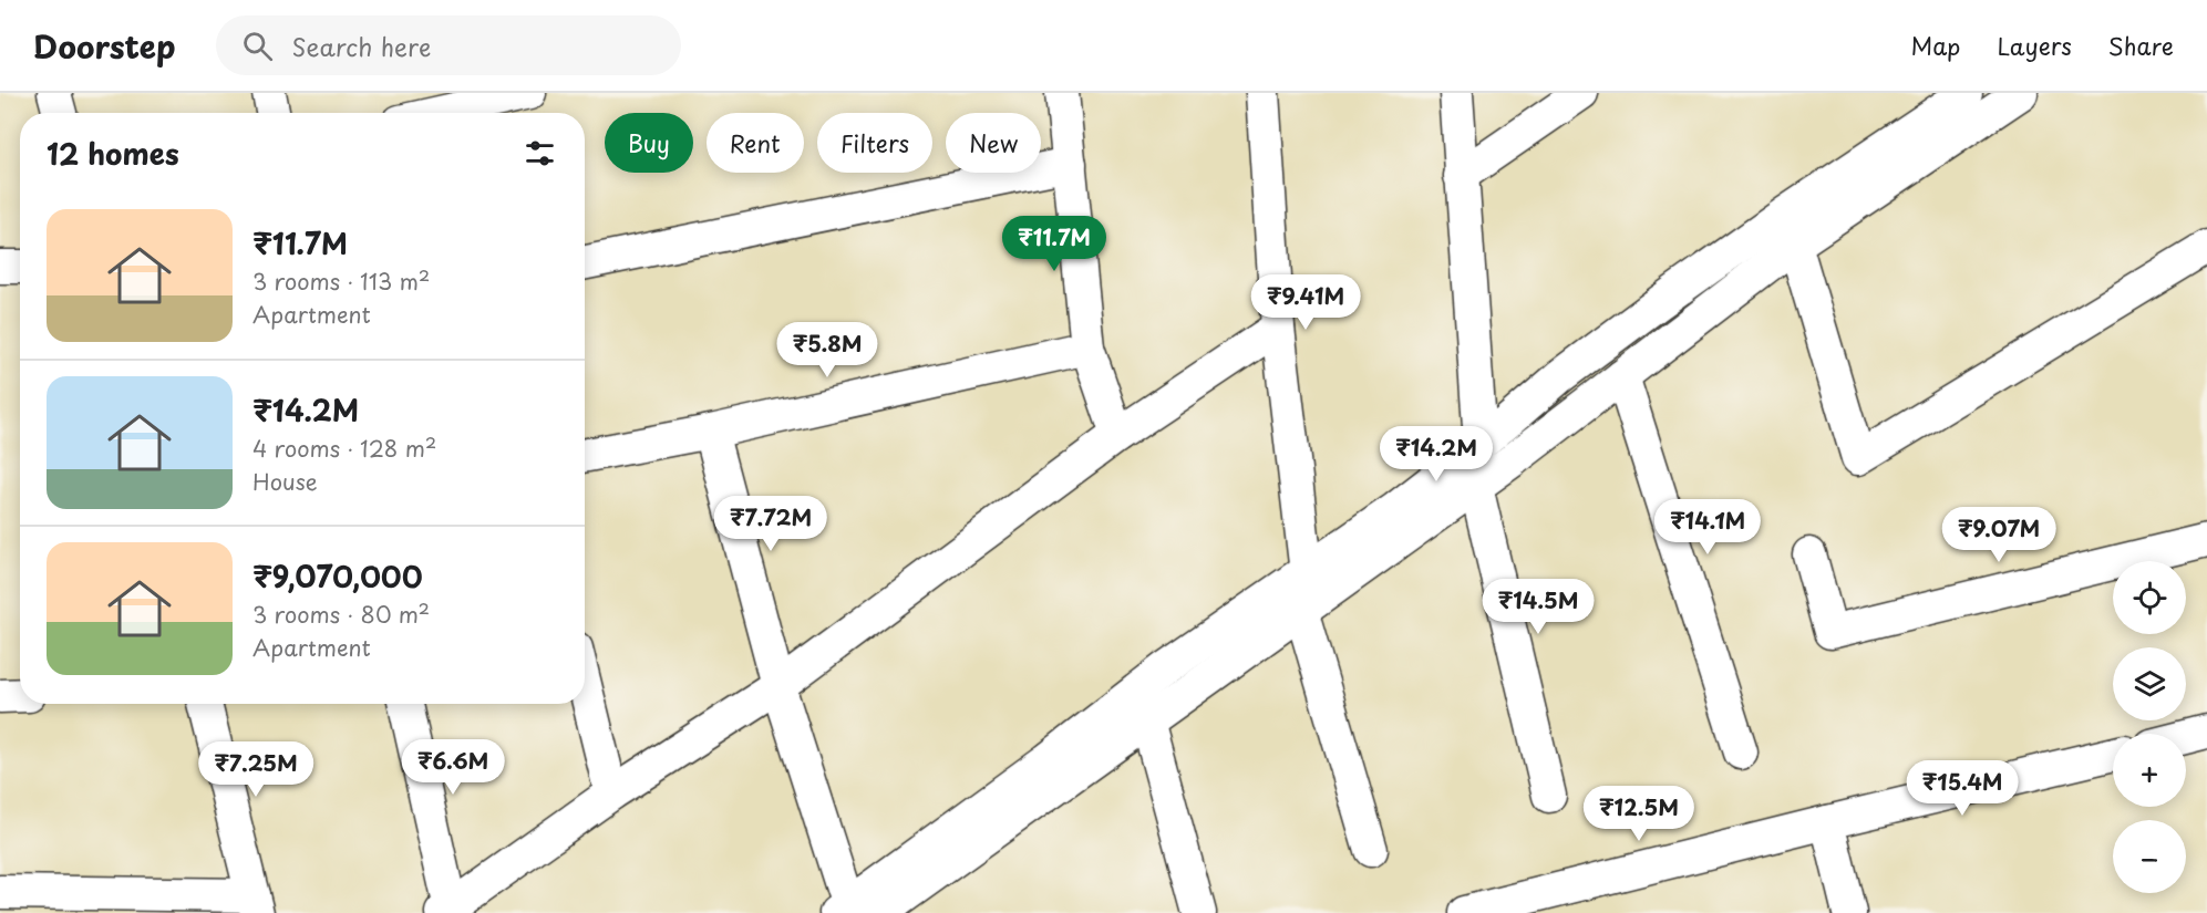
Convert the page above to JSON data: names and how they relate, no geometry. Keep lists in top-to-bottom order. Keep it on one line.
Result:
{"page":{"header":"Doorstep","search":"Search here","nav":["Map","Layers","Share"],"chip":["Buy","Rent","Filters","New"],"heading":"12 homes","list":[{"name":"₹11.7M","note":"3 rooms · 113 m² · Apartment"},{"name":"₹14.2M","note":"4 rooms · 128 m² · House"},{"name":"₹9,070,000","note":"3 rooms · 80 m² · Apartment"}],"price":["₹11.7M","₹9.41M","₹5.8M","₹14.2M","₹7.72M","₹14.1M","₹9.07M","₹14.5M","₹6.6M","₹7.25M","₹15.4M","₹12.5M"],"map_buttons":["+","−"]}}
